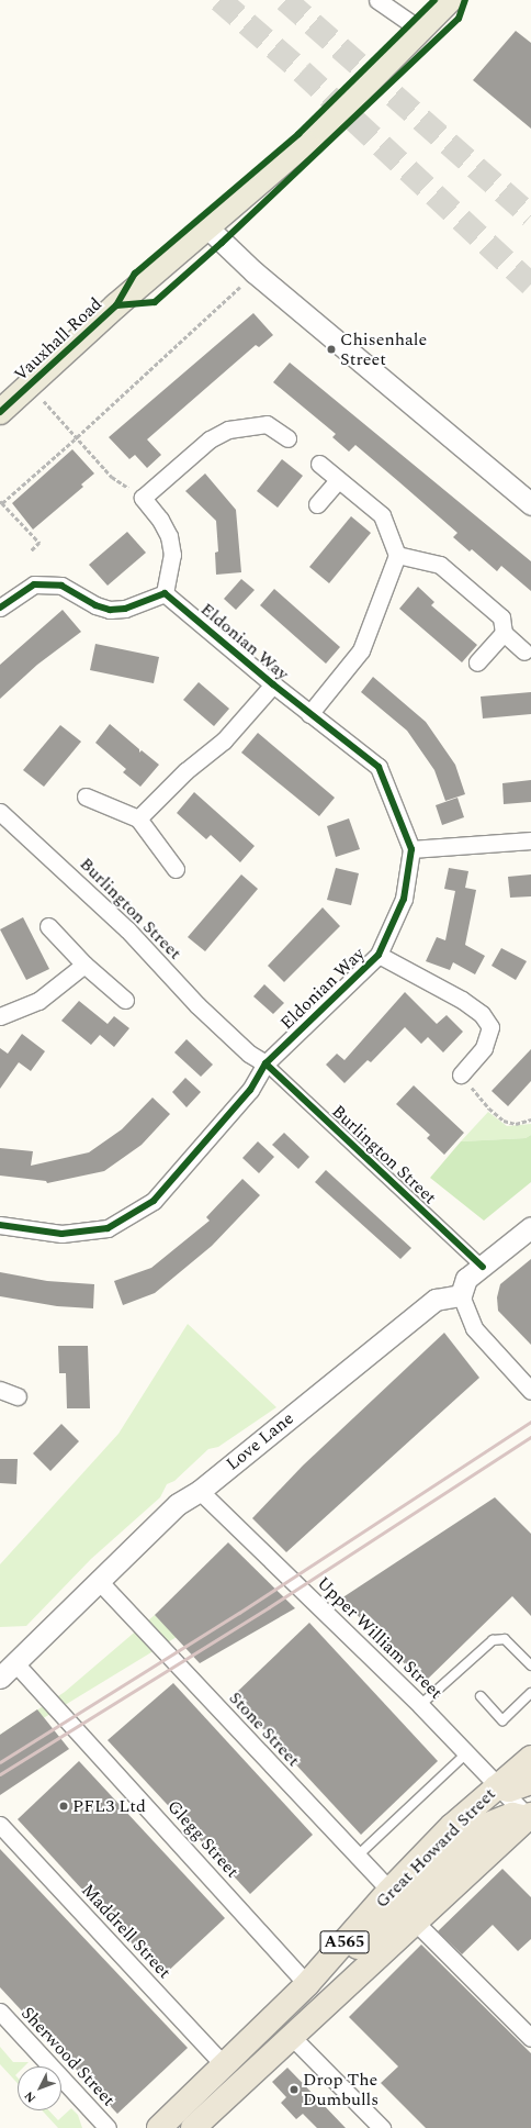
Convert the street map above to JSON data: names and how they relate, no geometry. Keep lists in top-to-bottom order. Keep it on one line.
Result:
{"streets":{"highway":["Great Howard Street","A565"],"main road":["Vauxhall Road"],"street":["Eldonian Way","Burlington Street","Love Lane","Upper William Street","Stone Street","Glegg Street","Maddrell Street","Sherwood Street"]},"crossings":[["Eldonian Way","Burlington Street"],["Love Lane","Upper William Street"],["Love Lane","Stone Street"],["Love Lane","Glegg Street"],["Upper William Street","Great Howard Street"],["Stone Street","Great Howard Street"]],"places":["Chisenhale Street","PFL3 Ltd","Drop The Dumbulls"],"north":"bottom left"}
